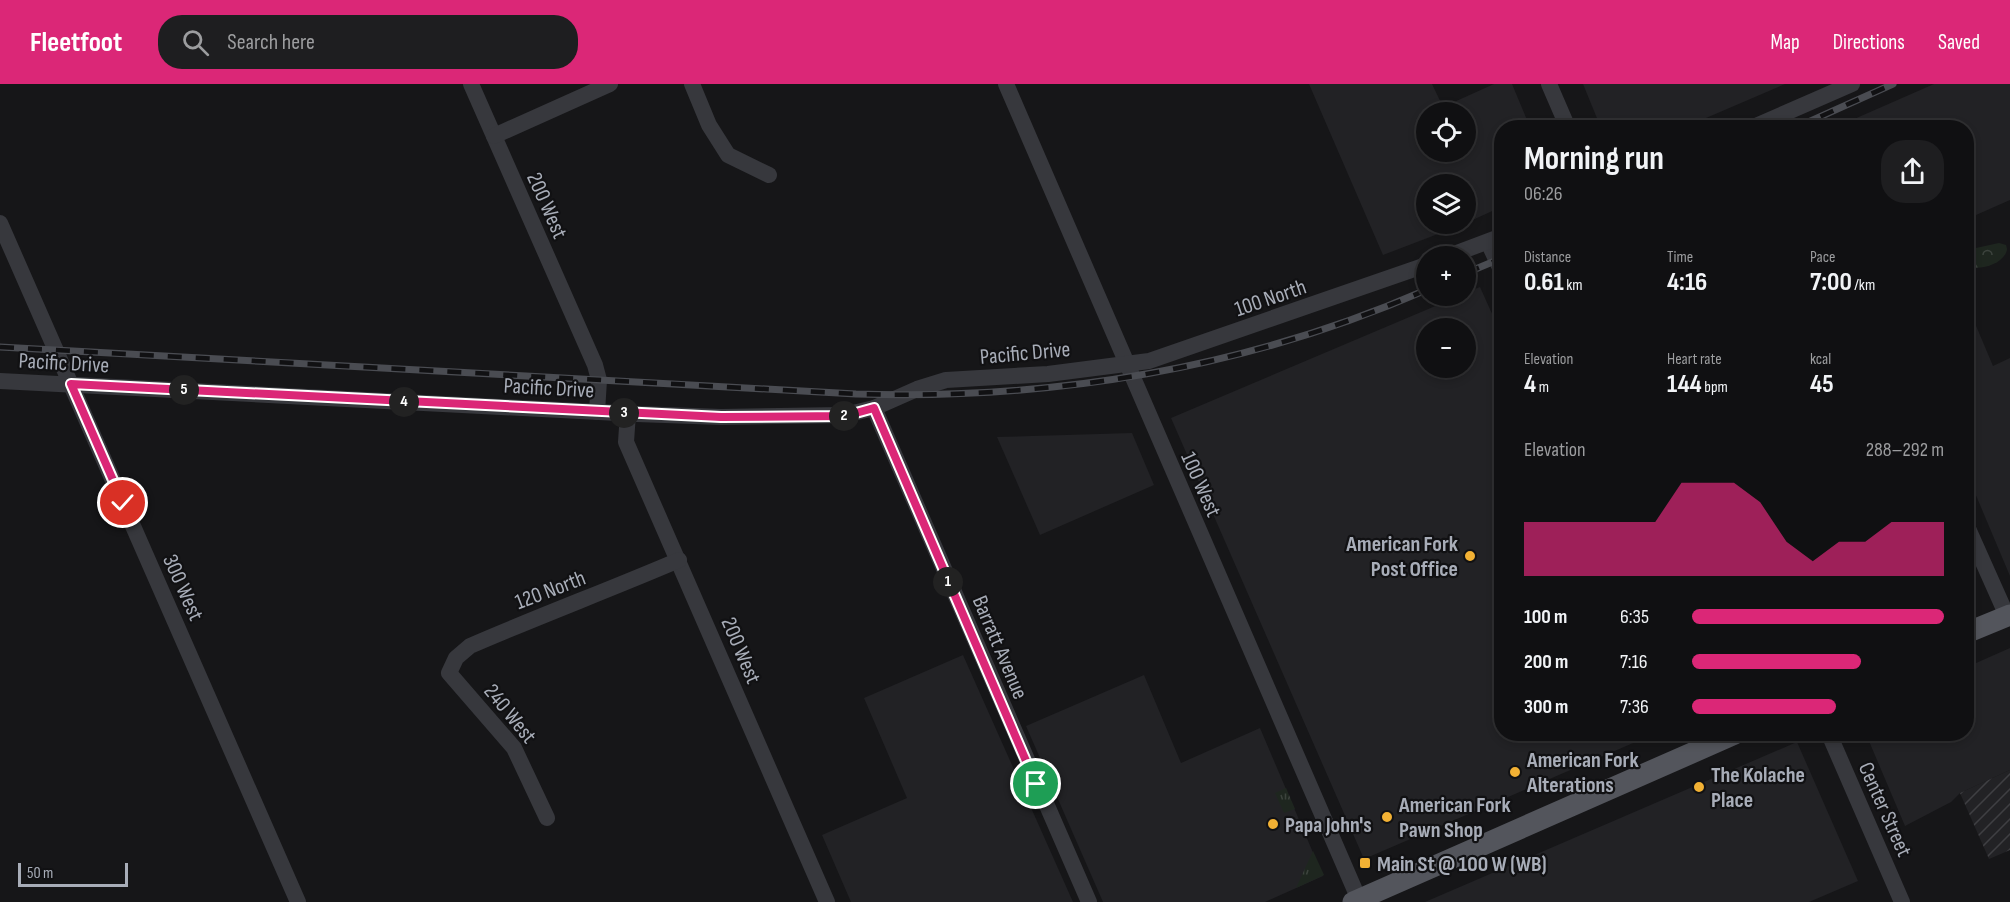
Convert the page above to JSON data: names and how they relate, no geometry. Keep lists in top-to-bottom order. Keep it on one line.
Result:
{"streets":{"street":["200 West","100 North","Pacific Drive","100 West","300 West","120 North","Barratt Avenue","240 West","Center Street"]},"crossings":[["200 West","Pacific Drive"],["200 West","120 North"],["100 North","Pacific Drive"],["100 North","100 West"],["Pacific Drive","100 West"],["Pacific Drive","300 West"],["Pacific Drive","Barratt Avenue"],["120 North","240 West"]],"places":{"other":["American Fork Post Office","American Fork Alterations","The Kolache Place","American Fork Pawn Shop","Papa John's"],"transit":["Main St @ 100 W (WB)"]},"scale_bar":"50 m","page":{"header":"Fleetfoot","search":"Search here","nav":["Map","Directions","Saved"],"map_buttons":["+","−"],"heading":["Morning run","06:26"],"stats":[["Distance","0.61 km"],["Time","4:16"],["Pace","7:00 /km"],["Elevation","4 m"],["Heart rate","144 bpm"],["kcal","45"]],"pins":["5","4","3","2","1"],"chart":["Elevation","288–292 m"],"list":[{"name":"100 m","note":"6:35"},{"name":"200 m","note":"7:16"},{"name":"300 m","note":"7:36"}],"scale":"50 m"}}
